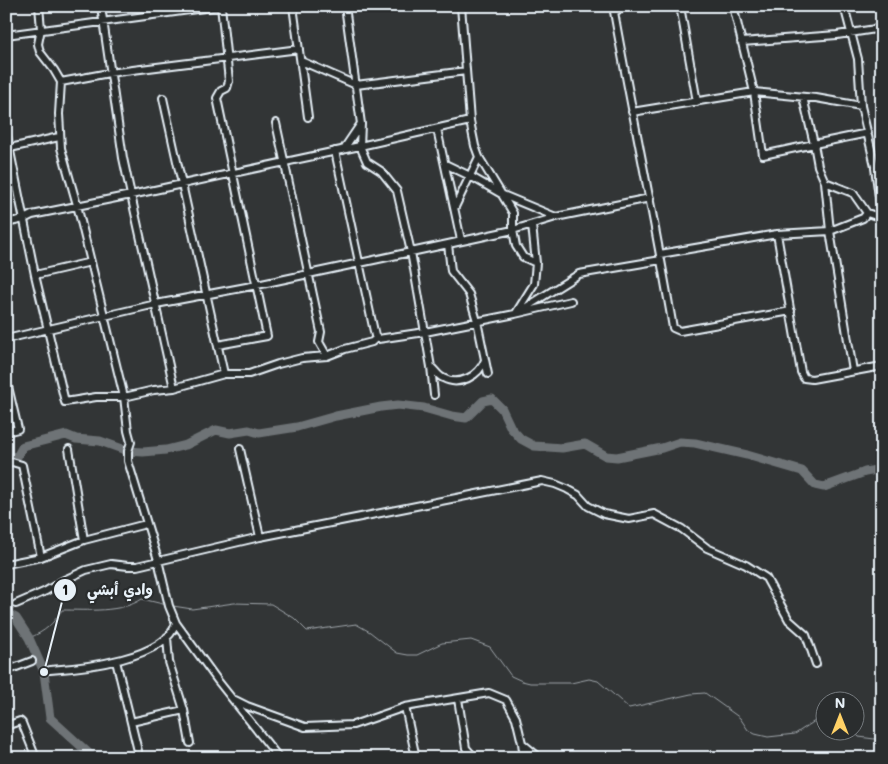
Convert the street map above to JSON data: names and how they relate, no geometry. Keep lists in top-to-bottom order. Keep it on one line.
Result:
{"places":["وادي أبشي"],"north":"top"}
